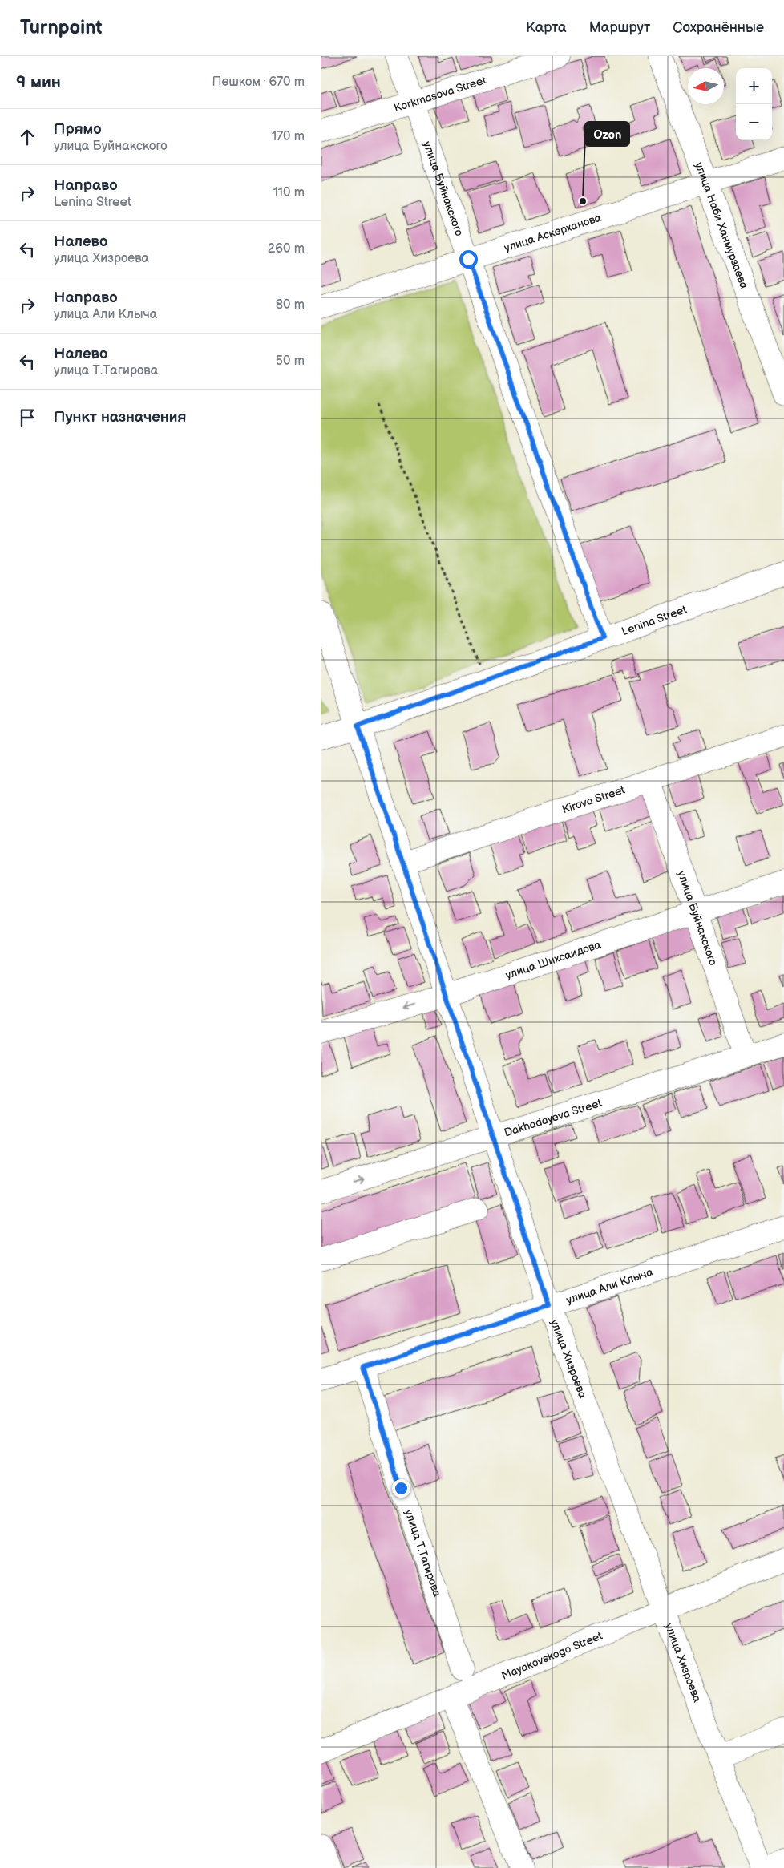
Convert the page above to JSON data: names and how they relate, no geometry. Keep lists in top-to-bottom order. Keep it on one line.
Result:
{"streets":{"street":["Korkmasova Street","улица Буйнакского","улица Наби Ханмурзаева","улица Аскерханова","Lenina Street","Kirova Street","улица Шихсаидова","Dakhadayeva Street","улица Али Клыча","улица Хизроева","улица Т.Тагирова","Mayakovskogo Street"]},"crossings":[["Korkmasova Street","улица Буйнакского"],["улица Буйнакского","улица Аскерханова"],["улица Буйнакского","Lenina Street"],["улица Буйнакского","Kirova Street"],["улица Буйнакского","улица Шихсаидова"],["улица Буйнакского","Dakhadayeva Street"],["улица Наби Ханмурзаева","улица Аскерханова"],["Lenina Street","улица Хизроева"],["Kirova Street","улица Хизроева"],["улица Шихсаидова","улица Хизроева"],["Dakhadayeva Street","улица Хизроева"],["улица Али Клыча","улица Хизроева"],["улица Али Клыча","улица Т.Тагирова"],["улица Хизроева","Mayakovskogo Street"]],"places":["Ozon"],"north":"left","page":{"header":"Turnpoint","nav":["Карта","Маршрут","Сохранённые"],"heading":["9 мин","Пешком · 670 m"],"map_buttons":["+","−"],"list":[["Прямо","улица Буйнакского","170 m"],["Направо","Lenina Street","110 m"],["Налево","улица Хизроева","260 m"],["Направо","улица Али Клыча","80 m"],["Налево","улица Т.Тагирова","50 m"],"Пункт назначения"]}}
